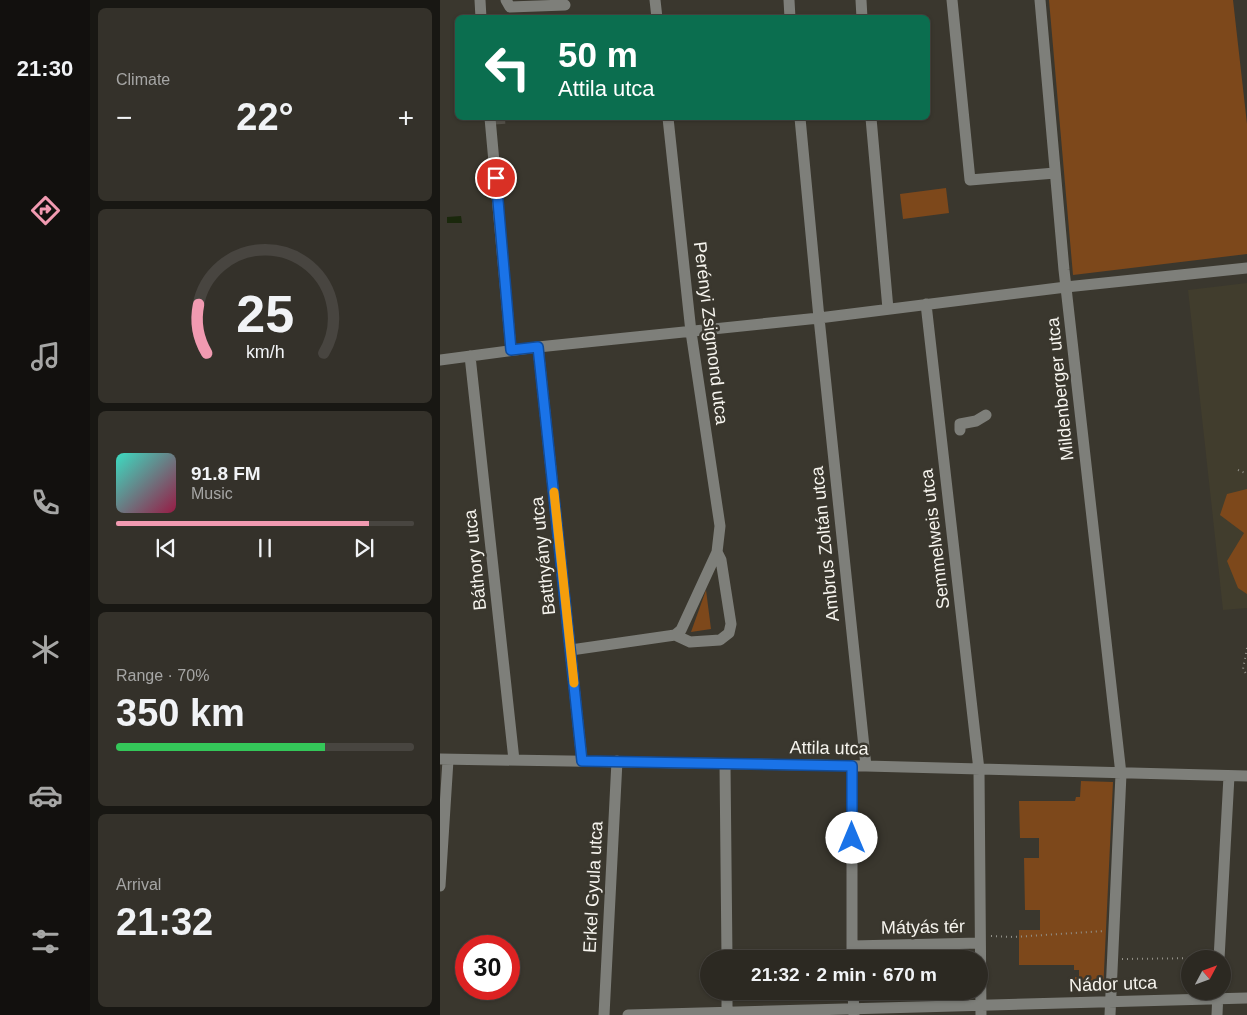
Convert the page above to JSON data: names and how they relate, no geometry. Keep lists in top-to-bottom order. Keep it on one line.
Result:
{"streets":{"street":["Perényi Zsigmond utca","Mildenberger utca","Semmelweis utca","Ambrus Zoltán utca","Batthyány utca","Báthory utca","Attila utca","Erkel Gyula utca","Mátyás tér","Nádor utca"]},"crossings":[["Perényi Zsigmond utca","Batthyány utca"],["Mildenberger utca","Attila utca"],["Mildenberger utca","Nádor utca"],["Semmelweis utca","Attila utca"],["Semmelweis utca","Mátyás tér"],["Ambrus Zoltán utca","Attila utca"],["Batthyány utca","Attila utca"],["Báthory utca","Attila utca"],["Attila utca","Erkel Gyula utca"],["Mátyás tér","Nádor utca"]],"north":"top right","page":{"tabs":"21:30","tile":["Climate",["Range · 70%","350 km"],["Arrival","21:32"]],"turn":["50 m","Attila utca"],"heat":["−","22°","+"],"song":["91.8 FM","Music"],"limit":"30","trip":"21:32 · 2 min · 670 m","gauge":["25","km/h"]}}
